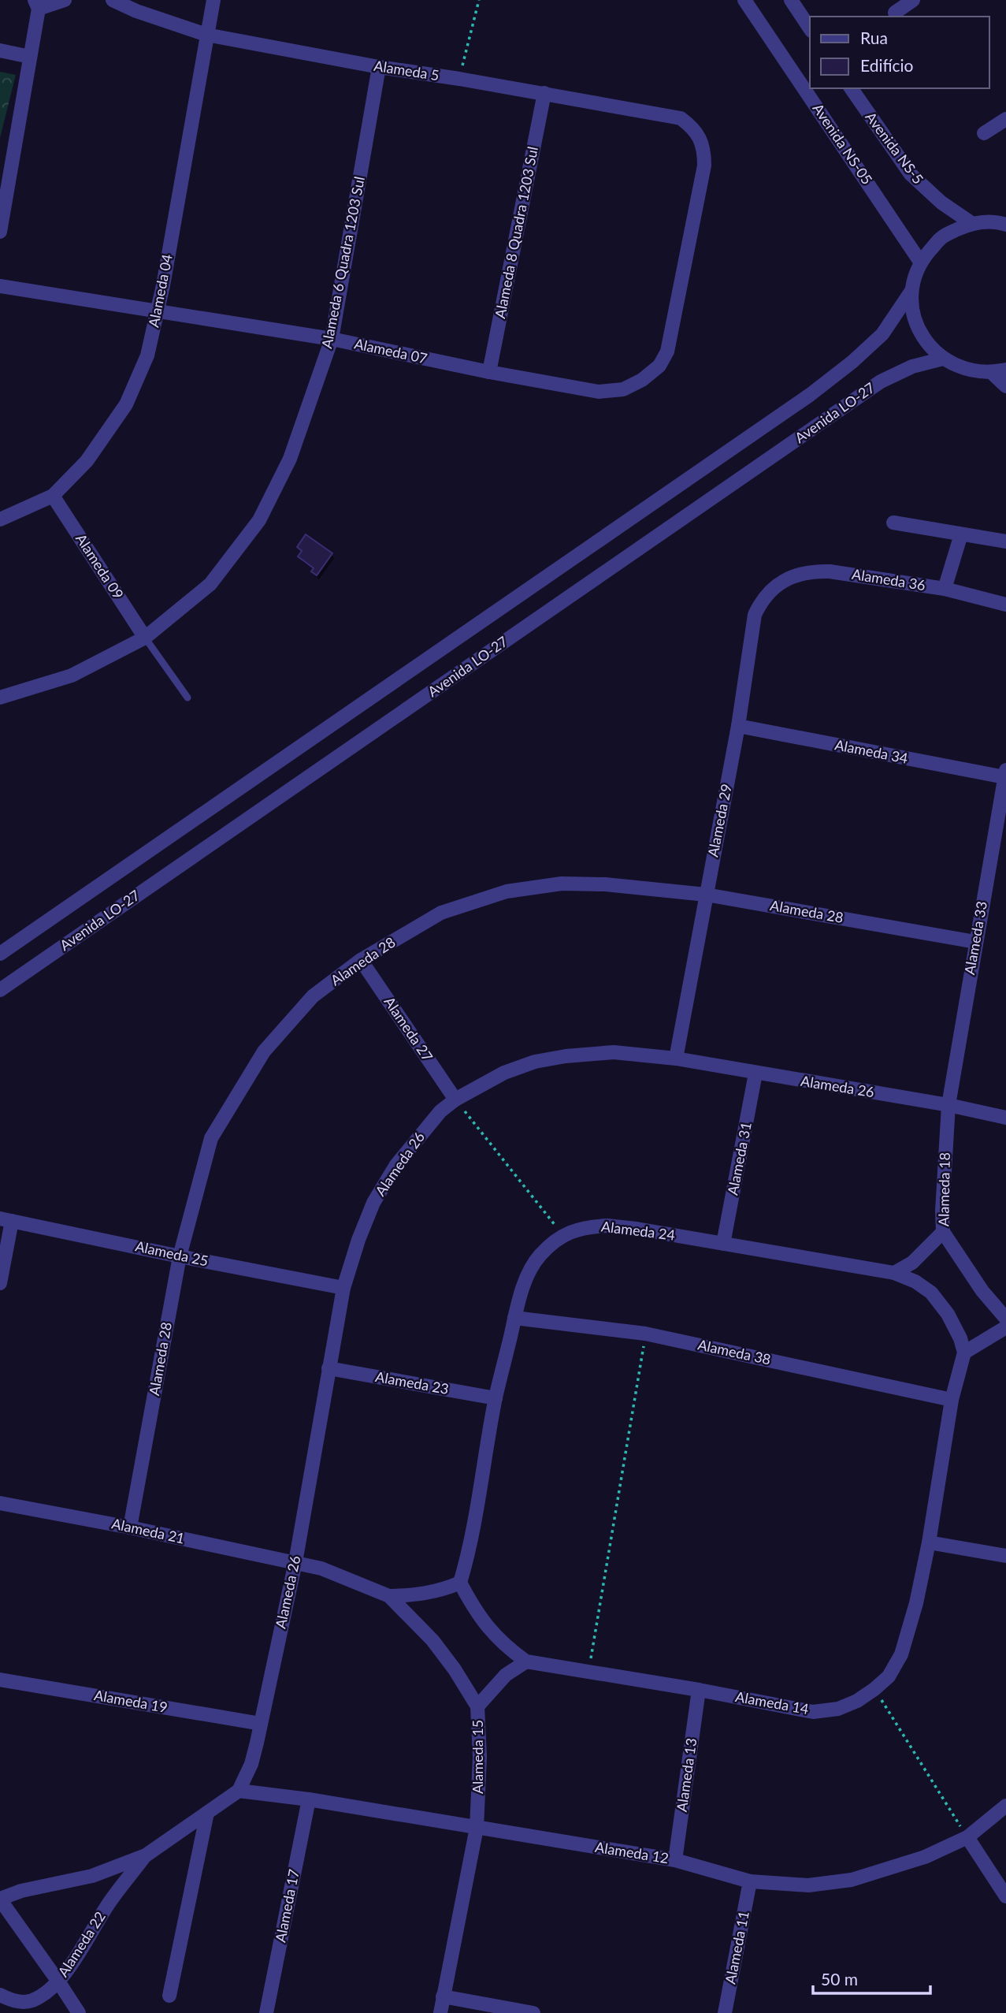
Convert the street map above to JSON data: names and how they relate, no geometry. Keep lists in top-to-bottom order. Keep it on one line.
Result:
{"streets":{"street":["Alameda 5","Avenida NS-05","Avenida NS-5","Alameda 8 Quadra 1203 Sul","Alameda 6 Quadra 1203 Sul","Alameda 04","Alameda 07","Avenida LO-27","Alameda 09","Alameda 36","Alameda 34","Alameda 29","Alameda 28","Alameda 33","Alameda 27","Alameda 26","Alameda 31","Alameda 18","Alameda 24","Alameda 25","Alameda 38","Alameda 23","Alameda 21","Alameda 19","Alameda 14","Alameda 15","Alameda 13","Alameda 12","Alameda 17","Alameda 22","Alameda 11"]},"crossings":[["Alameda 5","Alameda 8 Quadra 1203 Sul"],["Alameda 5","Alameda 6 Quadra 1203 Sul"],["Alameda 5","Alameda 04"],["Alameda 5","Alameda 07"],["Alameda 8 Quadra 1203 Sul","Alameda 07"],["Alameda 6 Quadra 1203 Sul","Alameda 07"],["Alameda 6 Quadra 1203 Sul","Alameda 09"],["Alameda 04","Alameda 07"],["Alameda 04","Alameda 09"],["Alameda 36","Alameda 29"],["Alameda 34","Alameda 29"],["Alameda 34","Alameda 33"],["Alameda 29","Alameda 28"],["Alameda 29","Alameda 26"],["Alameda 28","Alameda 33"],["Alameda 28","Alameda 27"],["Alameda 28","Alameda 25"],["Alameda 28","Alameda 21"],["Alameda 33","Alameda 26"],["Alameda 33","Alameda 18"],["Alameda 27","Alameda 26"],["Alameda 26","Alameda 31"],["Alameda 26","Alameda 18"],["Alameda 26","Alameda 25"],["Alameda 26","Alameda 23"],["Alameda 26","Alameda 21"],["Alameda 26","Alameda 19"],["Alameda 26","Alameda 15"],["Alameda 26","Alameda 12"],["Alameda 26","Alameda 22"],["Alameda 31","Alameda 24"],["Alameda 24","Alameda 38"],["Alameda 24","Alameda 23"],["Alameda 24","Alameda 14"],["Alameda 38","Alameda 14"],["Alameda 21","Alameda 15"],["Alameda 14","Alameda 13"],["Alameda 15","Alameda 12"],["Alameda 13","Alameda 12"],["Alameda 12","Alameda 17"],["Alameda 12","Alameda 22"],["Alameda 12","Alameda 11"]],"legend":["Rua","Edifício"],"scale_bar":"50 m"}
